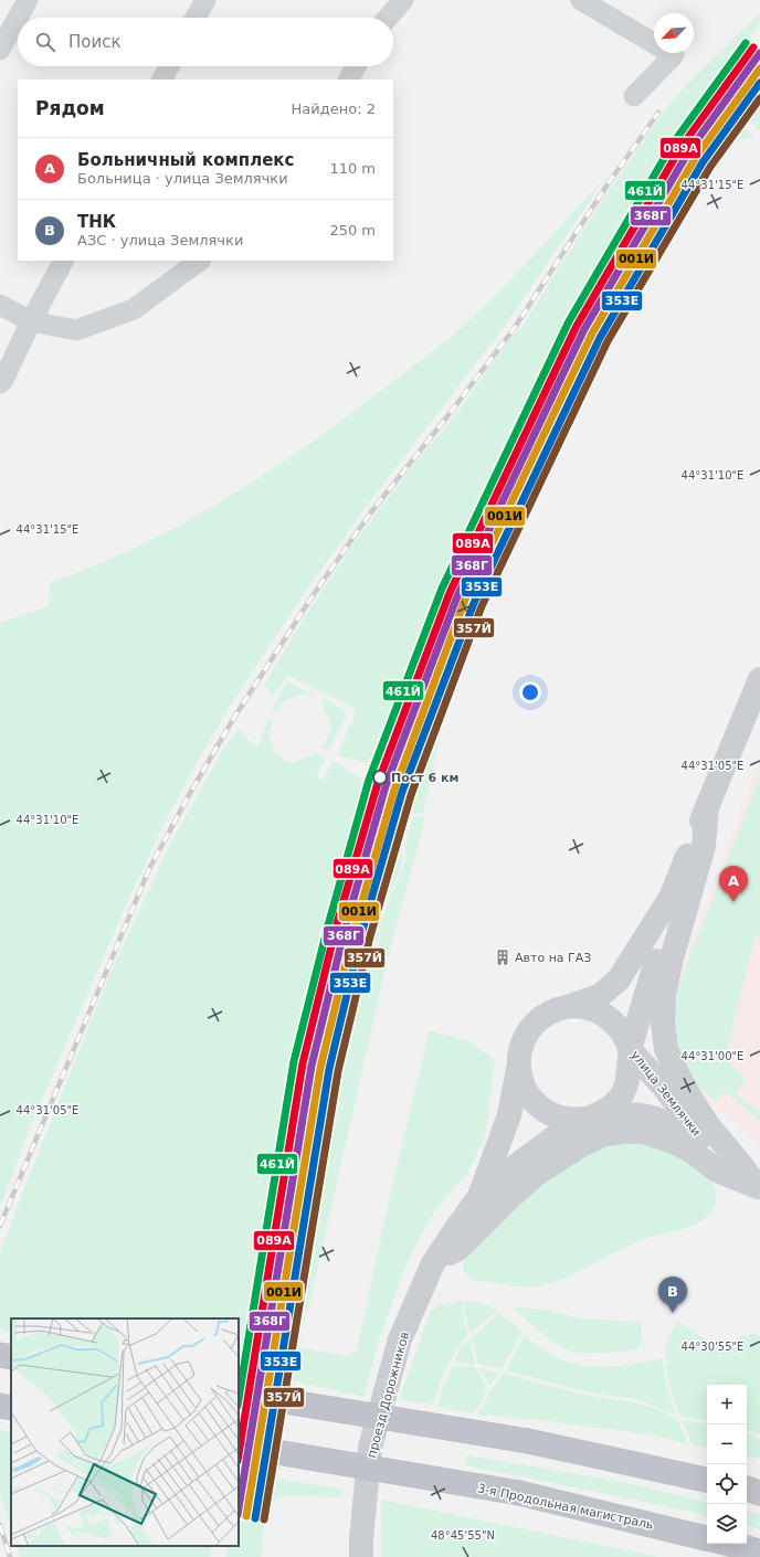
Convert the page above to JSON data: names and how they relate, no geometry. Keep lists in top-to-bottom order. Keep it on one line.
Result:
{"streets":{"highway":["3-я Продольная магистраль"],"main road":["улица Землячки","проезд Дорожников"]},"crossings":[["улица Землячки","проезд Дорожников"]],"places":{"other":["Пост 6 км"],"building":["Авто на ГАЗ"]},"lines":["transit line 461Й","transit line 089А","transit line 368Г","transit line 001И","transit line 353Е","transit line 357Й"],"north":"bottom left","page":{"search":"Поиск","heading":["Рядом","Найдено: 2"],"list":[{"mark":"A","name":"Больничный комплекс","note":"Больница · улица Землячки","value":"110 m"},{"mark":"B","name":"ТНК","note":"АЗС · улица Землячки","value":"250 m"}],"pins":["A","B"],"map_buttons":["+","−"]},"coordinates":["44°31'15\"E","44°31'10\"E","44°31'05\"E","44°31'00\"E","44°30'55\"E","48°45'55\"N"]}
